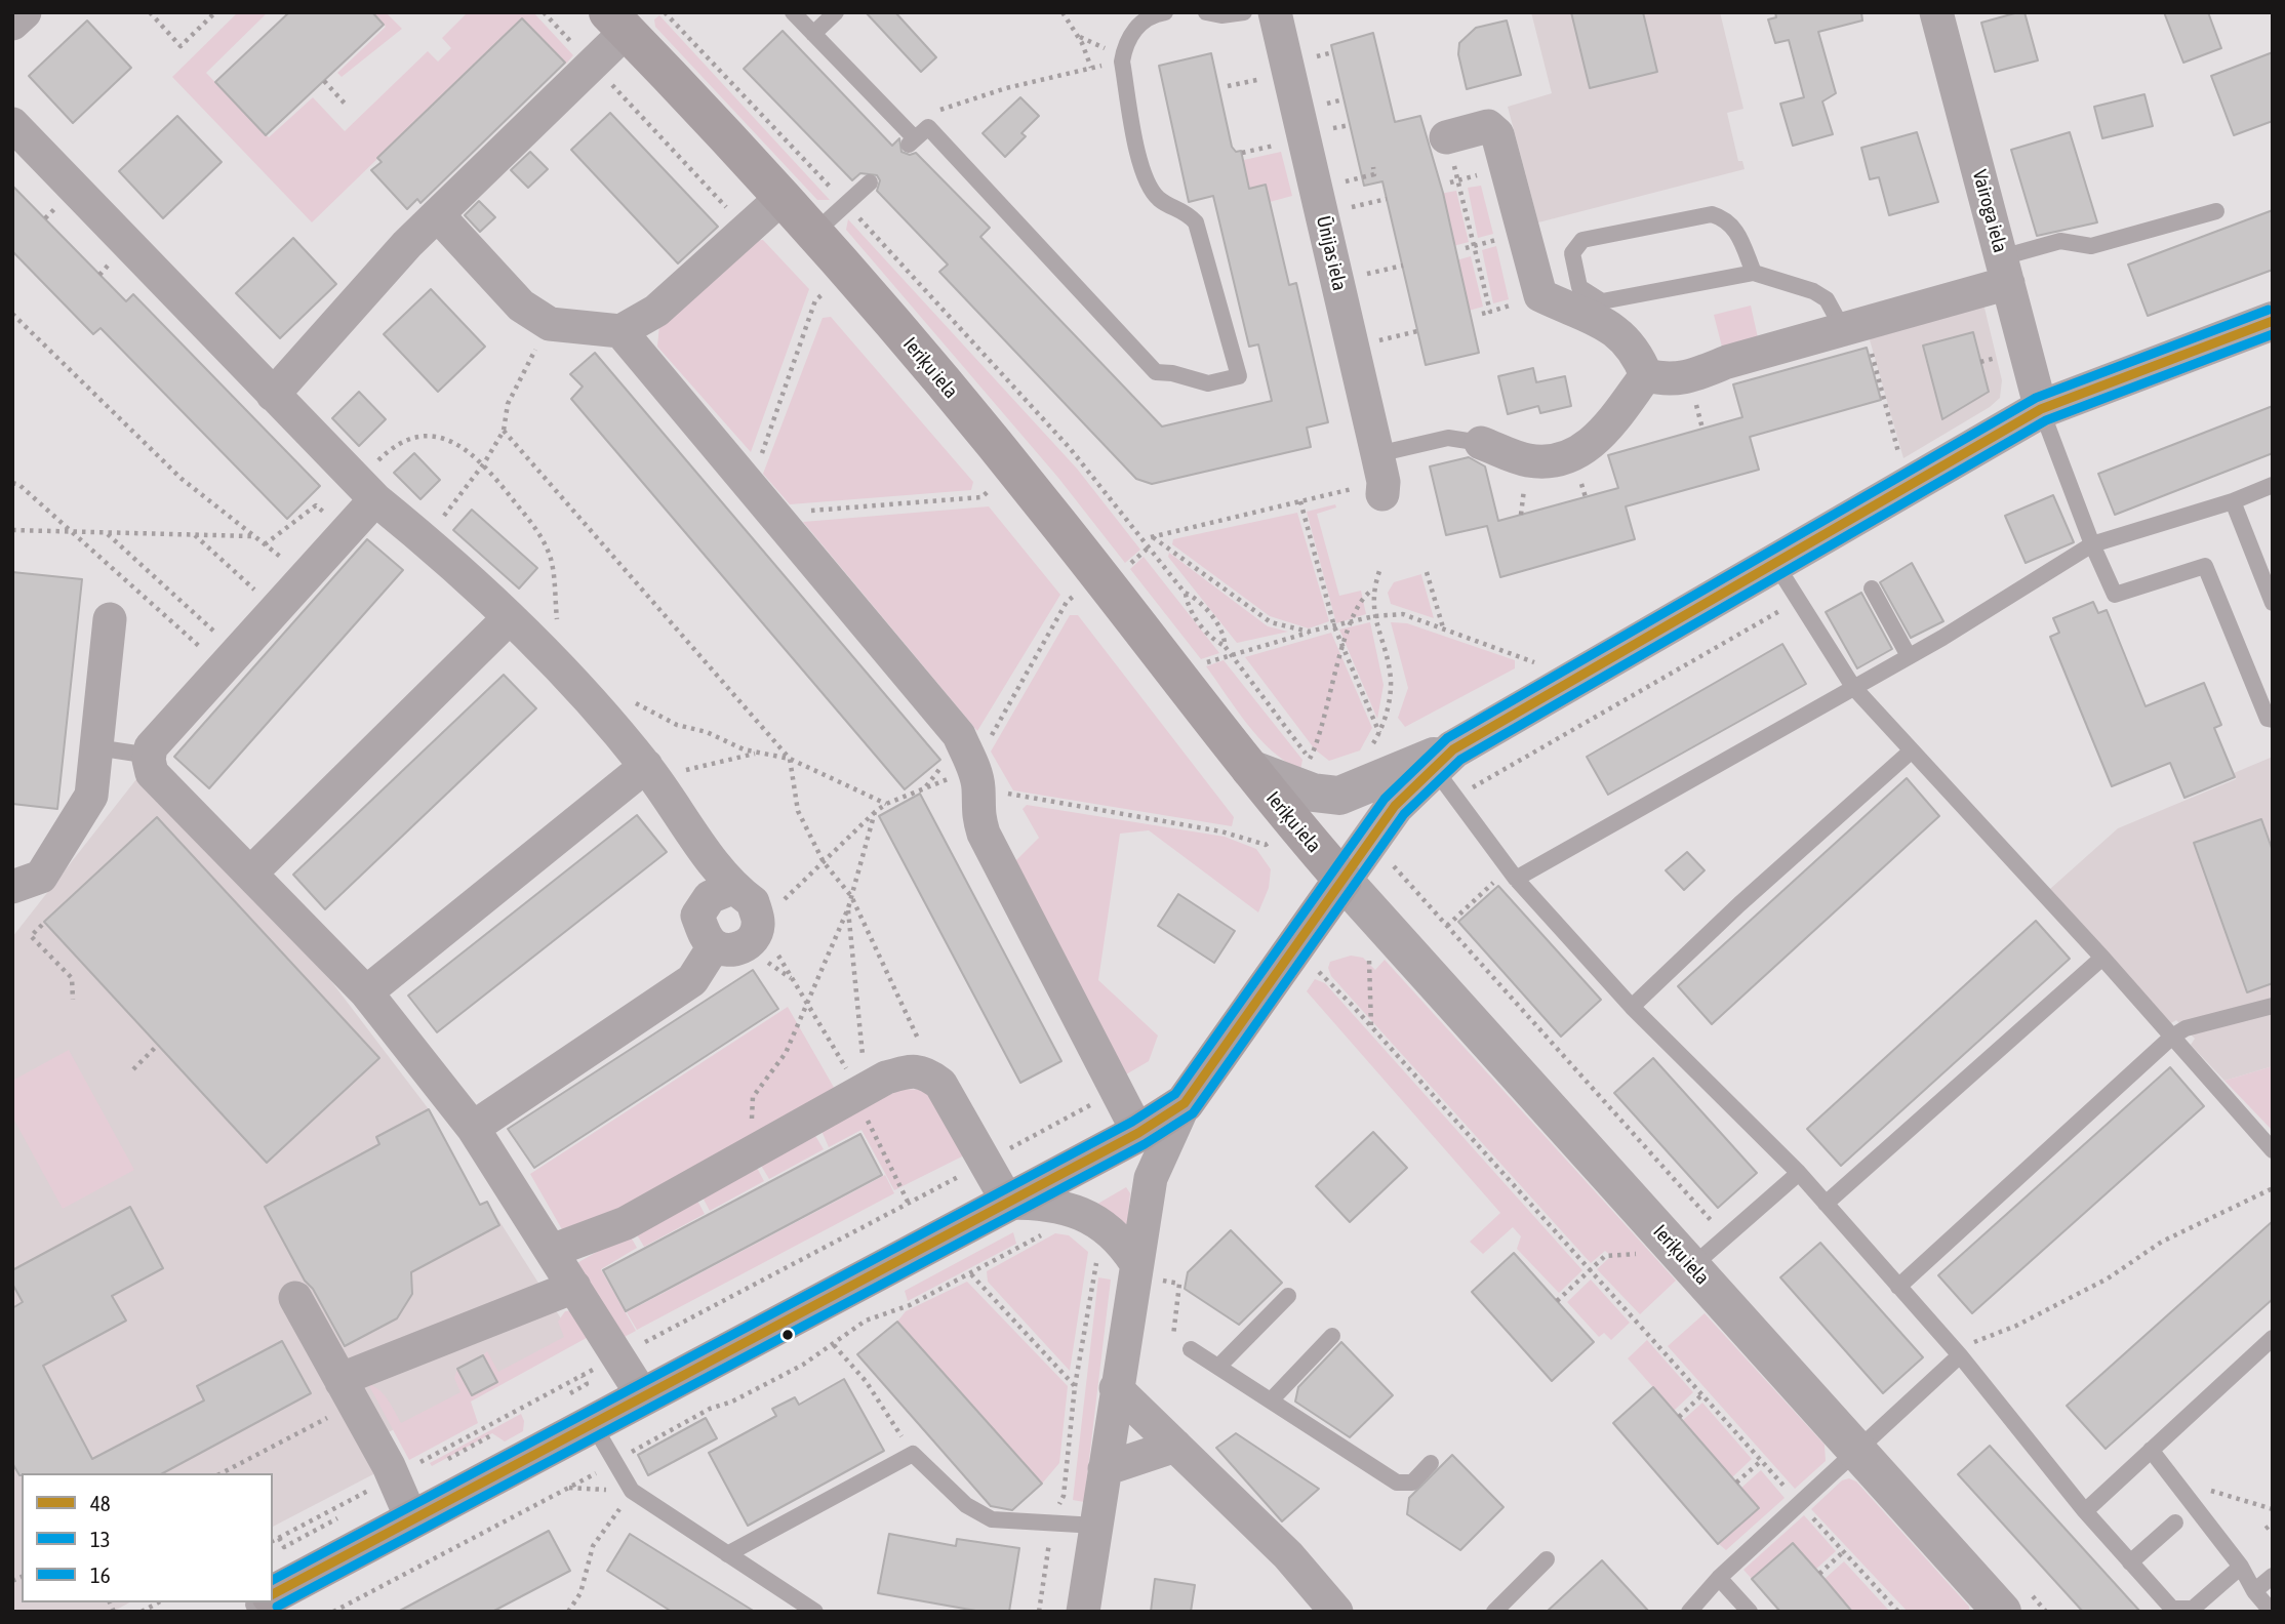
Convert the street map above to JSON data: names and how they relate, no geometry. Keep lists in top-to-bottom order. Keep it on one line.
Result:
{"streets":{"main road":["Ieriķu iela"],"street":["Vairoga iela","Ūnijas iela"]},"lines":["transit line 16","transit line 48","transit line 13"],"legend":["48","13","16"]}
